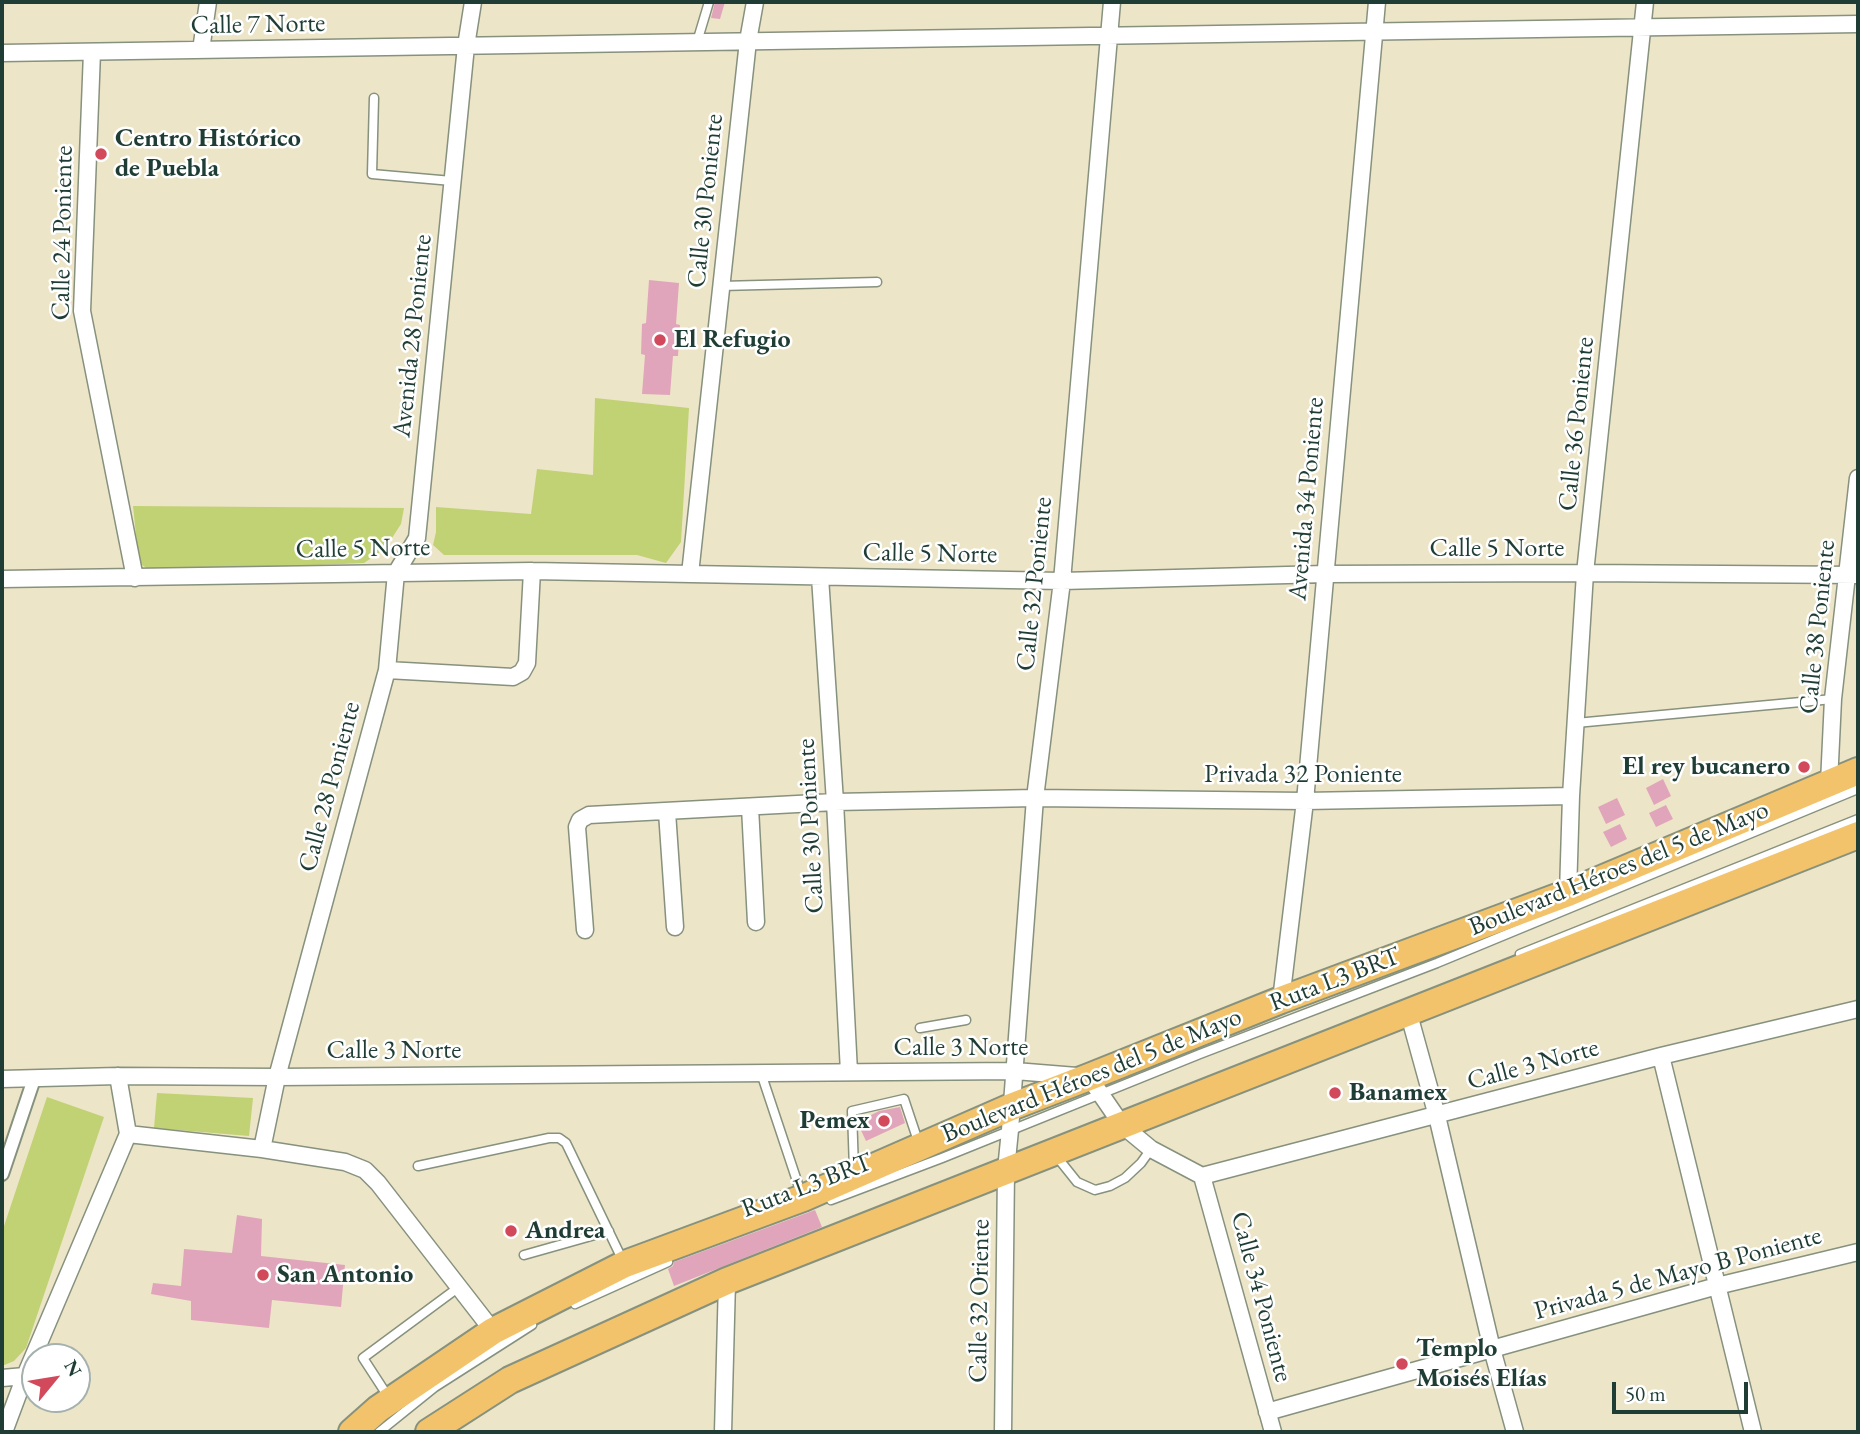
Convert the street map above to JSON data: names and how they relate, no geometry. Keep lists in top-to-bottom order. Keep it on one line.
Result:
{"streets":{"main road":["Boulevard Héroes del 5 de Mayo"],"street":["Calle 7 Norte","Calle 30 Poniente","Calle 24 Poniente","Avenida 28 Poniente","Calle 36 Poniente","Avenida 34 Poniente","Calle 5 Norte","Calle 32 Poniente","Calle 38 Poniente","Privada 32 Poniente","Calle 28 Poniente","Calle 3 Norte","Privada 5 de Mayo B Poniente","Calle 34 Poniente","Calle 32 Oriente"],"lane":["Ruta L3 BRT"]},"crossings":[["Calle 7 Norte","Calle 30 Poniente"],["Calle 7 Norte","Calle 24 Poniente"],["Calle 7 Norte","Avenida 28 Poniente"],["Calle 7 Norte","Calle 36 Poniente"],["Calle 7 Norte","Avenida 34 Poniente"],["Calle 7 Norte","Calle 32 Poniente"],["Calle 30 Poniente","Calle 5 Norte"],["Calle 30 Poniente","Privada 32 Poniente"],["Calle 30 Poniente","Calle 3 Norte"],["Calle 24 Poniente","Calle 5 Norte"],["Avenida 28 Poniente","Calle 5 Norte"],["Avenida 28 Poniente","Calle 28 Poniente"],["Calle 36 Poniente","Calle 5 Norte"],["Calle 36 Poniente","Privada 32 Poniente"],["Calle 36 Poniente","Boulevard Héroes del 5 de Mayo"],["Avenida 34 Poniente","Calle 5 Norte"],["Avenida 34 Poniente","Privada 32 Poniente"],["Avenida 34 Poniente","Boulevard Héroes del 5 de Mayo"],["Calle 5 Norte","Calle 32 Poniente"],["Calle 5 Norte","Calle 38 Poniente"],["Calle 32 Poniente","Privada 32 Poniente"],["Calle 32 Poniente","Boulevard Héroes del 5 de Mayo"],["Calle 32 Poniente","Ruta L3 BRT"],["Calle 32 Poniente","Calle 3 Norte"],["Calle 32 Poniente","Calle 32 Oriente"],["Calle 38 Poniente","Boulevard Héroes del 5 de Mayo"],["Calle 28 Poniente","Calle 3 Norte"],["Boulevard Héroes del 5 de Mayo","Ruta L3 BRT"],["Boulevard Héroes del 5 de Mayo","Calle 3 Norte"],["Boulevard Héroes del 5 de Mayo","Calle 32 Oriente"],["Ruta L3 BRT","Calle 3 Norte"],["Ruta L3 BRT","Calle 32 Oriente"],["Calle 3 Norte","Calle 34 Poniente"],["Privada 5 de Mayo B Poniente","Calle 34 Poniente"]],"places":["Centro Histórico de Puebla","El Refugio","El rey bucanero","Banamex","Pemex","Andrea","San Antonio","Templo Moisés Elías"],"scale_bar":"50 m","north":"top right"}
